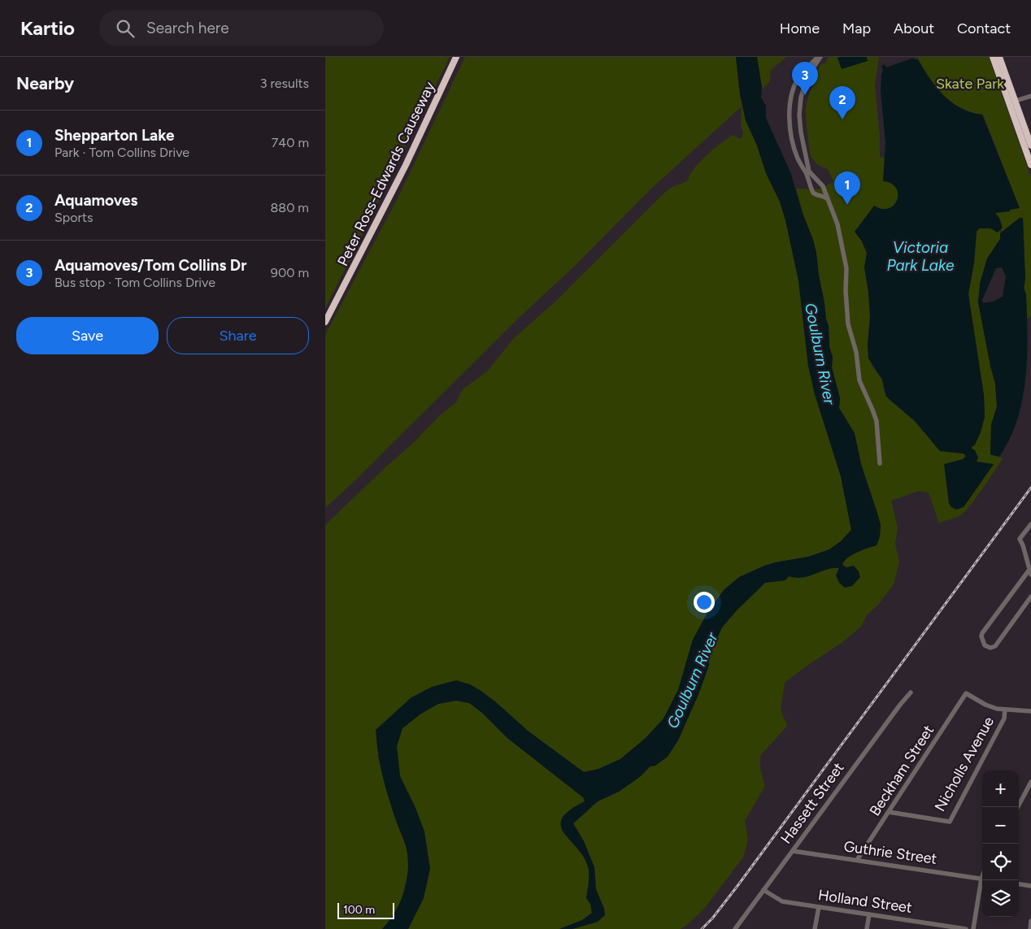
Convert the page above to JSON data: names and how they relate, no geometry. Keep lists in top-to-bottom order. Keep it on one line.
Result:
{"streets":{"highway":["Peter Ross-Edwards Causeway"],"street":["Nicholls Avenue","Beckham Street","Hassett Street","Guthrie Street","Holland Street"]},"crossings":[["Nicholls Avenue","Beckham Street"],["Beckham Street","Guthrie Street"],["Hassett Street","Guthrie Street"],["Hassett Street","Holland Street"]],"water":["Victoria Park Lake","Goulburn River"],"parks":["Skate Park"],"scale_bar":"100 m","page":{"header":"Kartio","search":"Search here","nav":["Home","Map","About","Contact"],"heading":["Nearby","3 results"],"pins":["3","2","1"],"list":[{"mark":"1","name":"Shepparton Lake","note":"Park · Tom Collins Drive","value":"740 m"},{"mark":"2","name":"Aquamoves","note":"Sports","value":"880 m"},{"mark":"3","name":"Aquamoves/Tom Collins Dr","note":"Bus stop · Tom Collins Drive","value":"900 m"}],"buttons":["Save","Share"],"map_buttons":["+","−"],"scale":"100 m"}}
